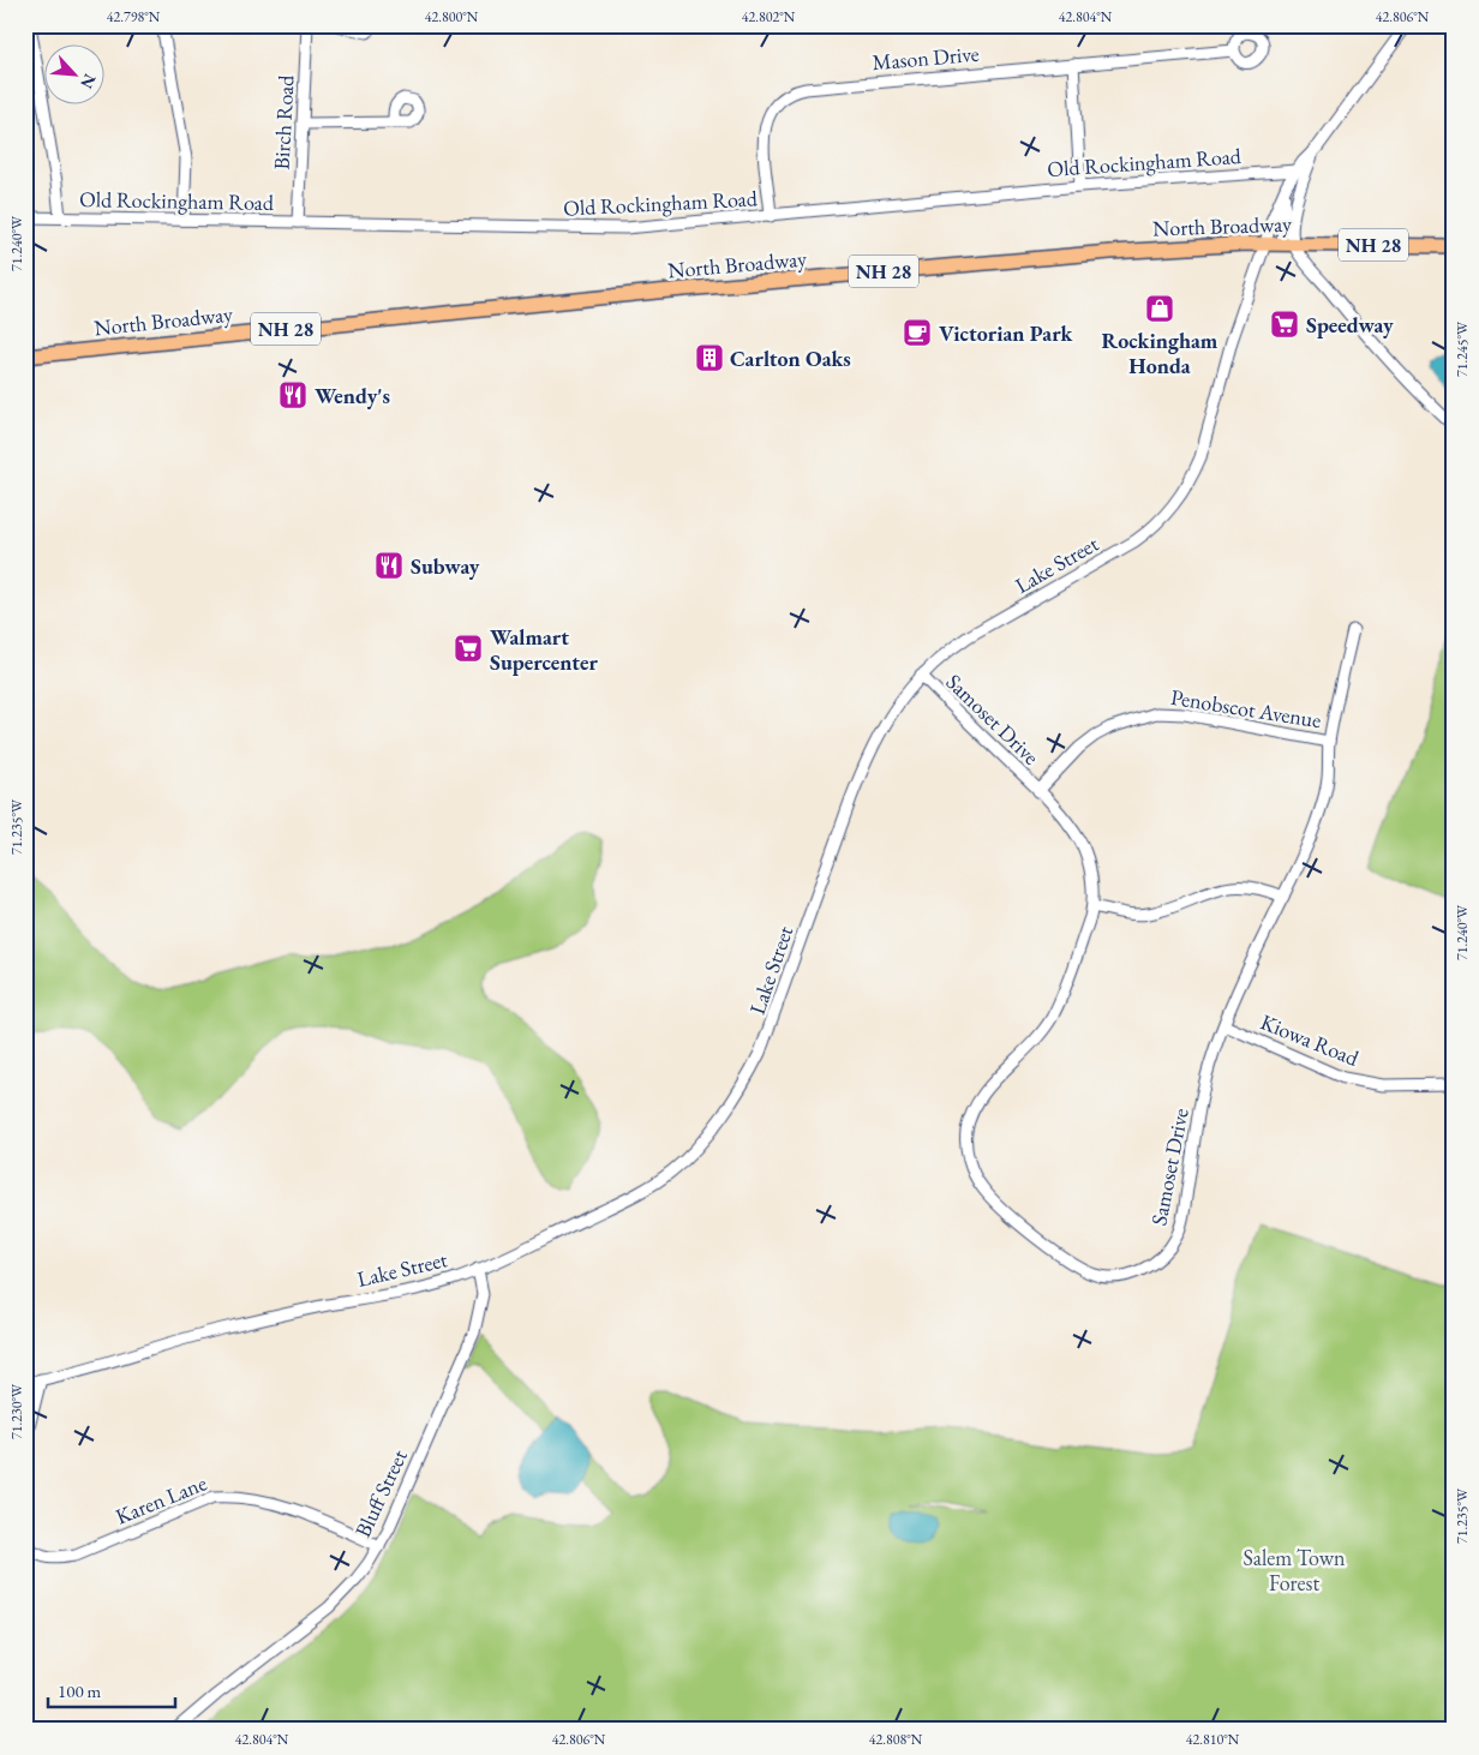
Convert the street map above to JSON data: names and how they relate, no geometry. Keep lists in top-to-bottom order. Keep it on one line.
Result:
{"streets":{"main road":["North Broadway","NH 28"],"street":["Mason Drive","Birch Road","Old Rockingham Road","Lake Street","Penobscot Avenue","Samoset Drive","Kiowa Road","Bluff Street","Karen Lane"]},"crossings":[["Mason Drive","Old Rockingham Road"],["Birch Road","Old Rockingham Road"],["Old Rockingham Road","Lake Street"],["North Broadway","Lake Street"],["Lake Street","Samoset Drive"],["Lake Street","Bluff Street"],["Penobscot Avenue","Samoset Drive"],["Samoset Drive","Kiowa Road"],["Bluff Street","Karen Lane"]],"parks":["Salem Town Forest"],"places":{"shop":["Rockingham Honda"],"supermarket":["Speedway","Walmart Supercenter"],"cafe":["Victorian Park"],"building":["Carlton Oaks"],"restaurant":["Wendy's","Subway"]},"scale_bar":"100 m","north":"bottom right","coordinates":["42.798°N","42.800°N","42.802°N","42.804°N","42.806°N","71.240°W","71.245°W","71.235°W","71.230°W","42.808°N","42.810°N"]}
